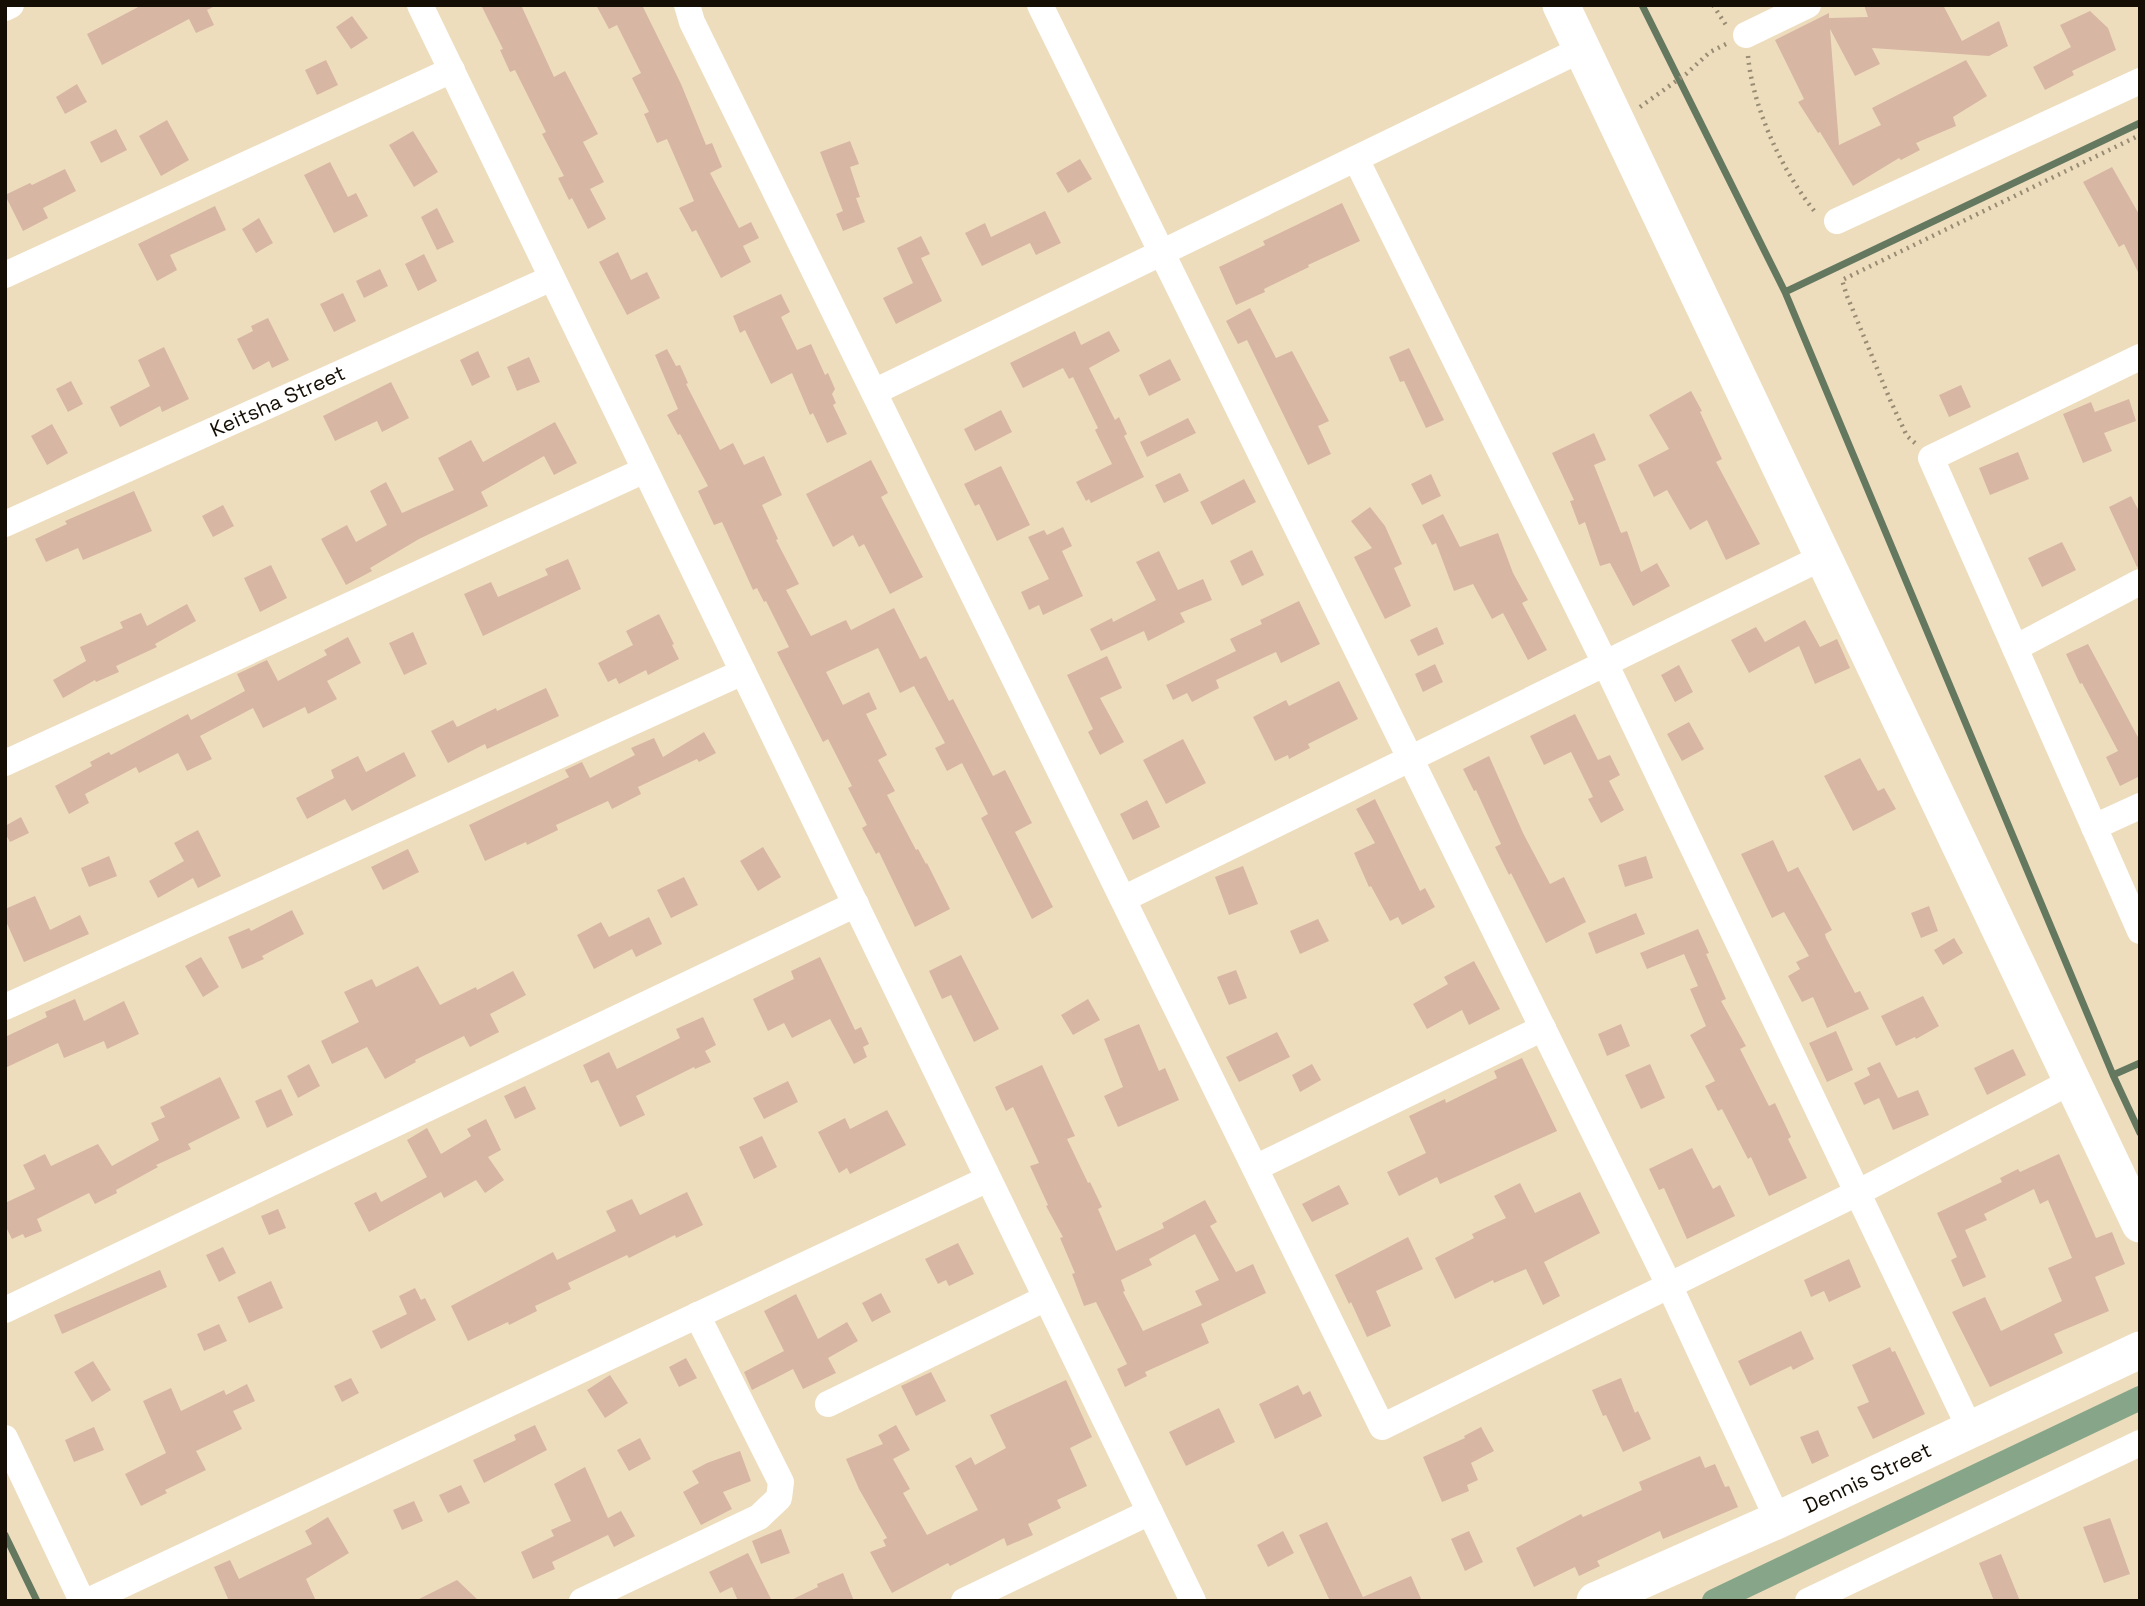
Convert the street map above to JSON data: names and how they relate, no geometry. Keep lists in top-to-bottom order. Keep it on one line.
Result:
{"streets":{"street":["Keitsha Street","Dennis Street"]}}
